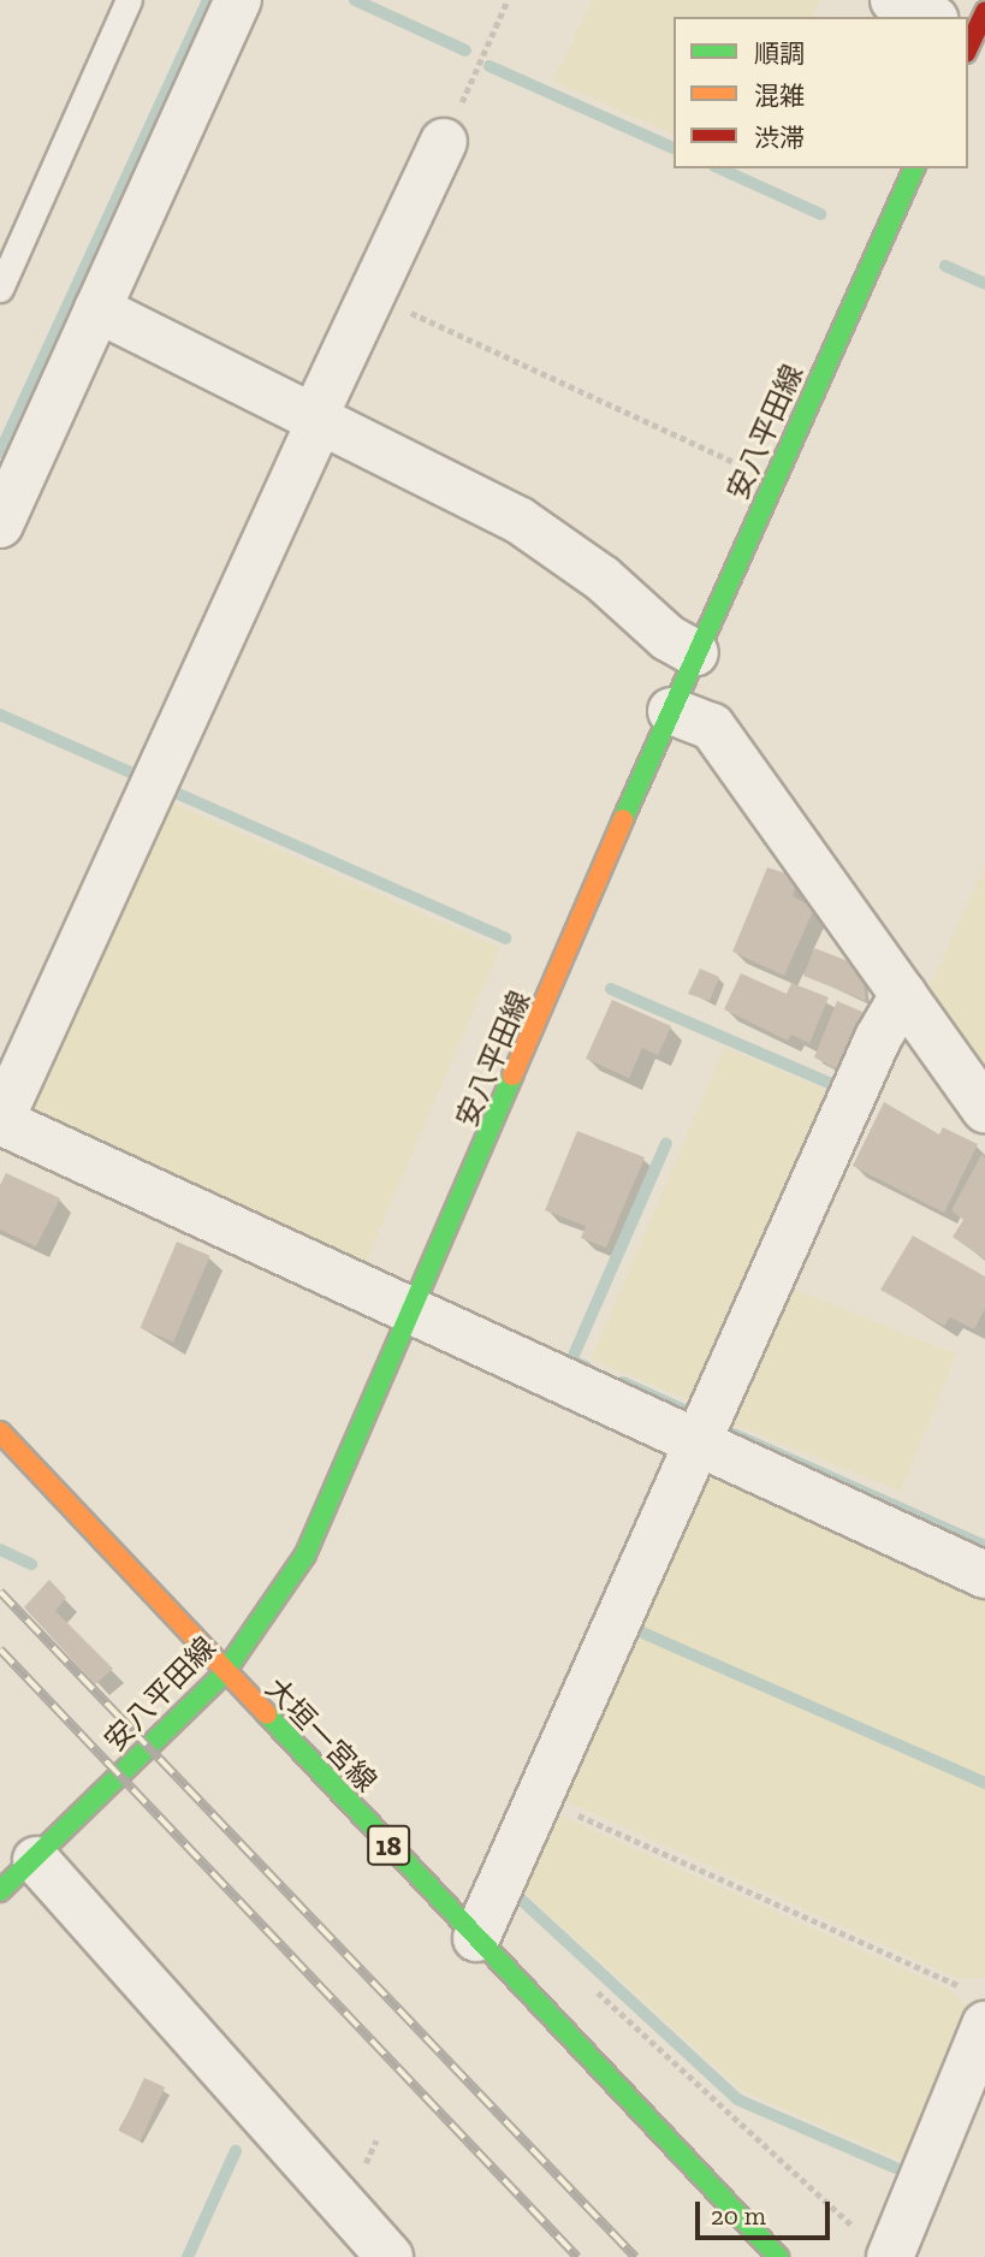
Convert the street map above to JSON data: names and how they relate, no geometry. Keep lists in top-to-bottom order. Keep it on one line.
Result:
{"streets":{"main road":["安八平田線","大垣一宮線","18"]},"crossings":[["安八平田線","大垣一宮線"]],"legend":["順調","混雑","渋滞"],"scale_bar":"20 m"}
